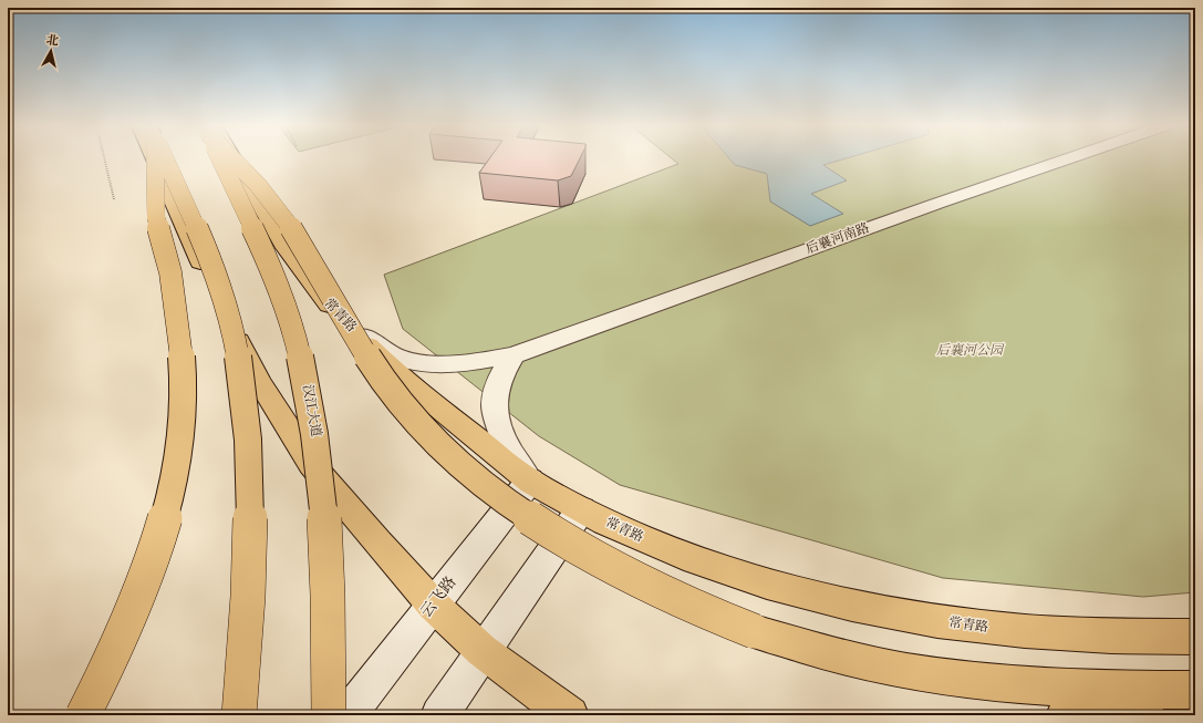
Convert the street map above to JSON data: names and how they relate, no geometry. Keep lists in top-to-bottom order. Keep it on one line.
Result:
{"streets":{"main road":["常青路","汉江大道"],"street":["后襄河南路","云飞路"]},"crossings":[["后襄河南路","常青路"],["常青路","云飞路"]],"parks":["后襄河公园"],"north":"top"}
